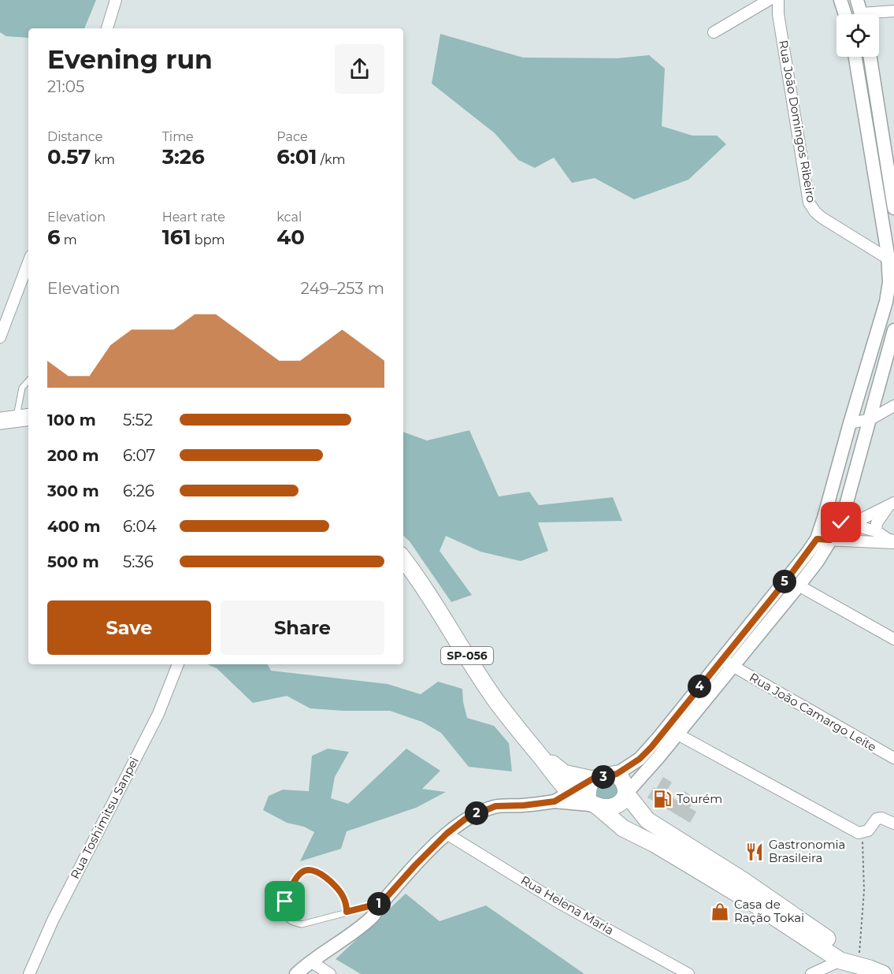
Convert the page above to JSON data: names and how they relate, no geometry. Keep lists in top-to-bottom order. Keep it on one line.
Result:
{"streets":{"main road":["SP-056"],"street":["Rua João Domingos Ribeiro","Rua João Camargo Leite","Rua Toshimitsu Sanpei","Rua Helena Maria"]},"places":{"fuel station":["Tourém"],"restaurant":["Gastronomia Brasileira"],"shop":["Casa de Ração Tokai"]},"page":{"heading":["Evening run","21:05"],"stats":[["Distance","0.57 km"],["Time","3:26"],["Pace","6:01 /km"],["Elevation","6 m"],["Heart rate","161 bpm"],["kcal","40"]],"chart":["Elevation","249–253 m"],"list":[{"name":"100 m","note":"5:52"},{"name":"200 m","note":"6:07"},{"name":"300 m","note":"6:26"},{"name":"400 m","note":"6:04"},{"name":"500 m","note":"5:36"}],"pins":["5","4","3","2","1"],"buttons":["Save","Share"]}}
